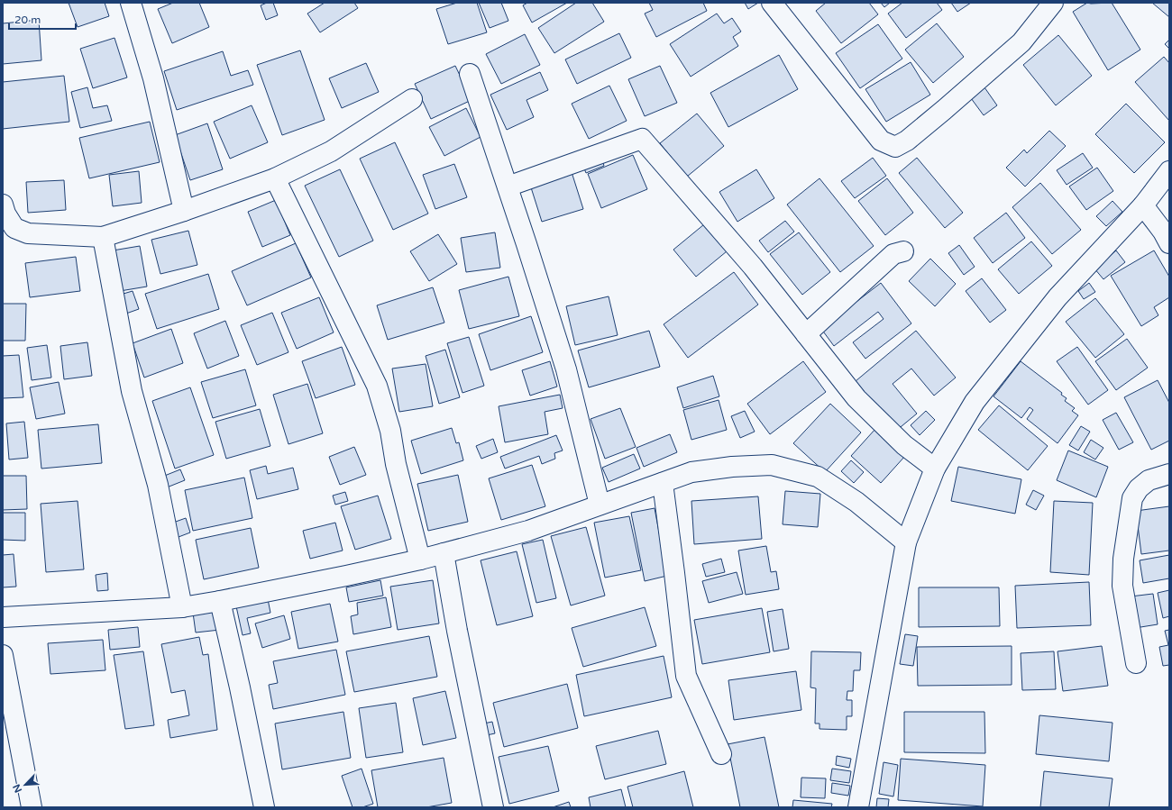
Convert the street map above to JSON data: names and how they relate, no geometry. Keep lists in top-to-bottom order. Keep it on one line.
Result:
{"scale_bar":"20 m","north":"bottom left"}
